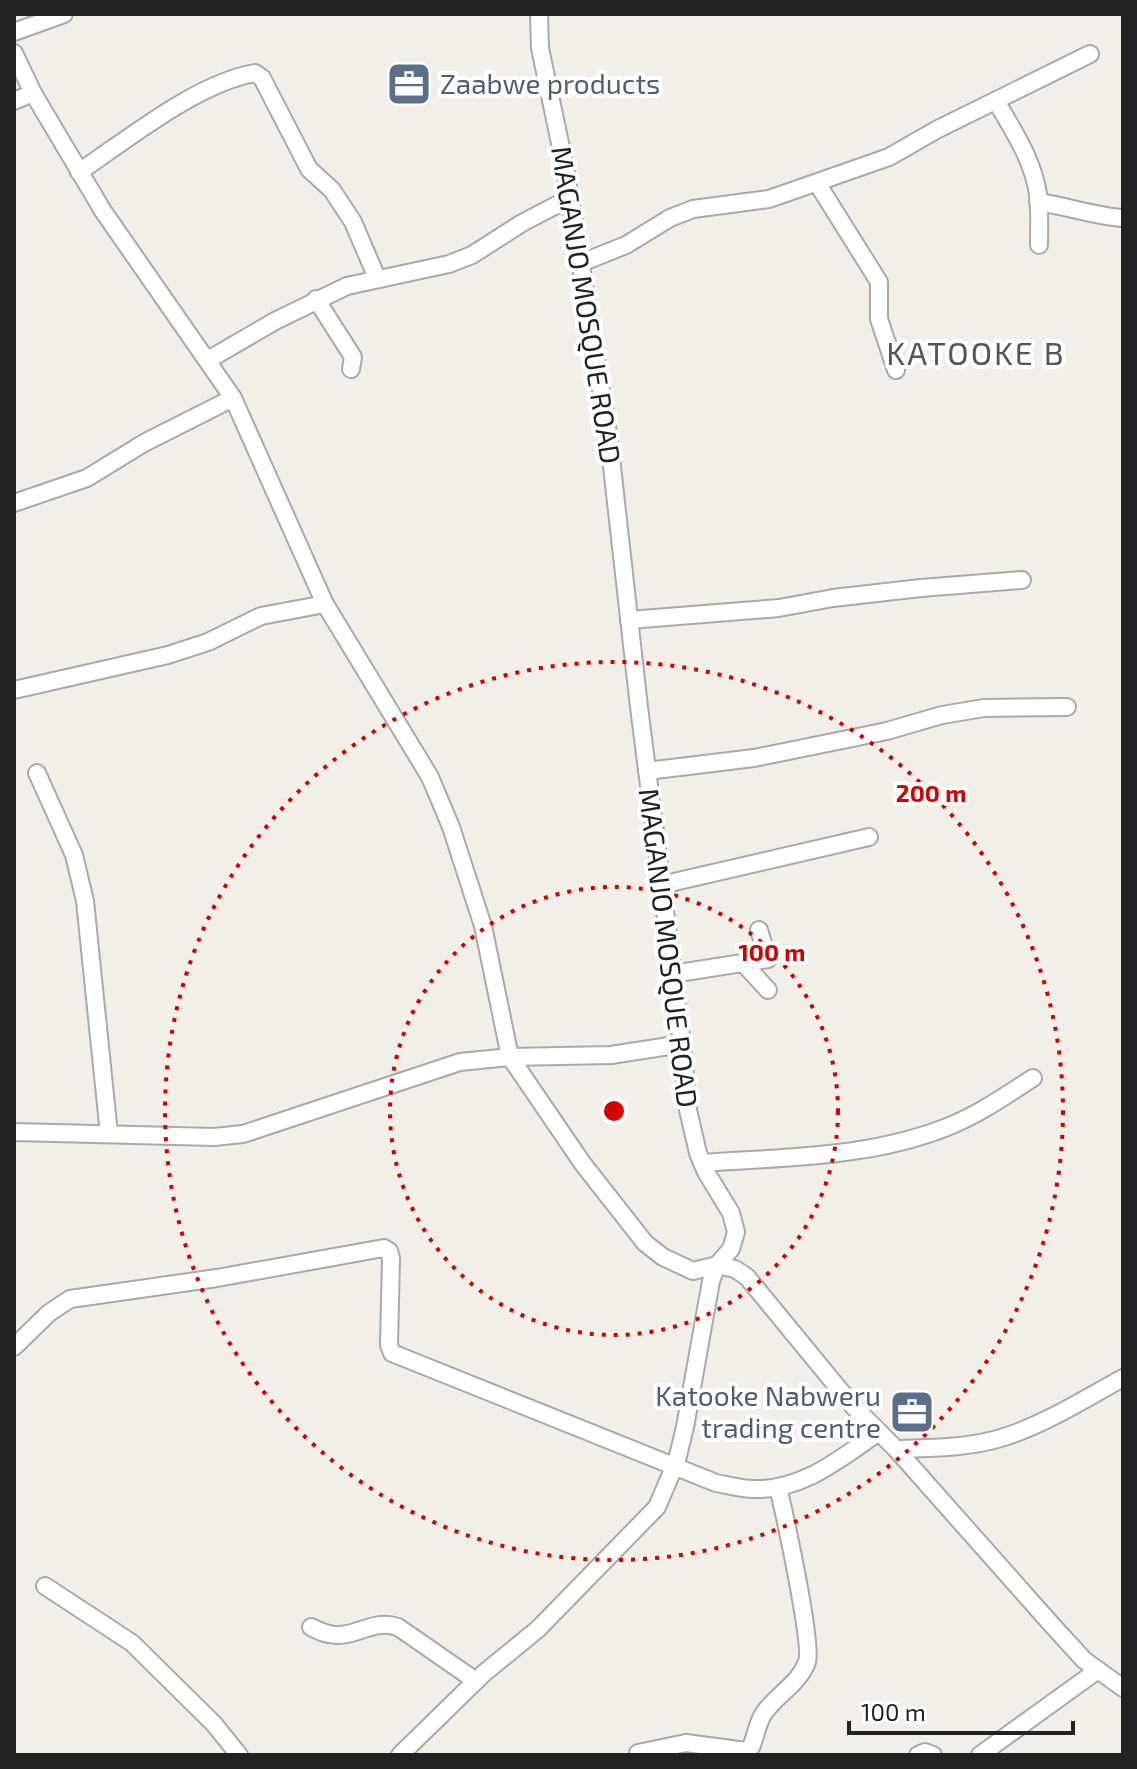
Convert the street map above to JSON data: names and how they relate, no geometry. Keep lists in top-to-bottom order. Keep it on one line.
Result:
{"streets":{"street":["MAGANJO MOSQUE ROAD"]},"districts":["KATOOKE B"],"places":{"office":["Zaabwe products","Katooke Nabweru trading centre"]},"scale_bar":"100 m","rings":["200 m","100 m"]}
